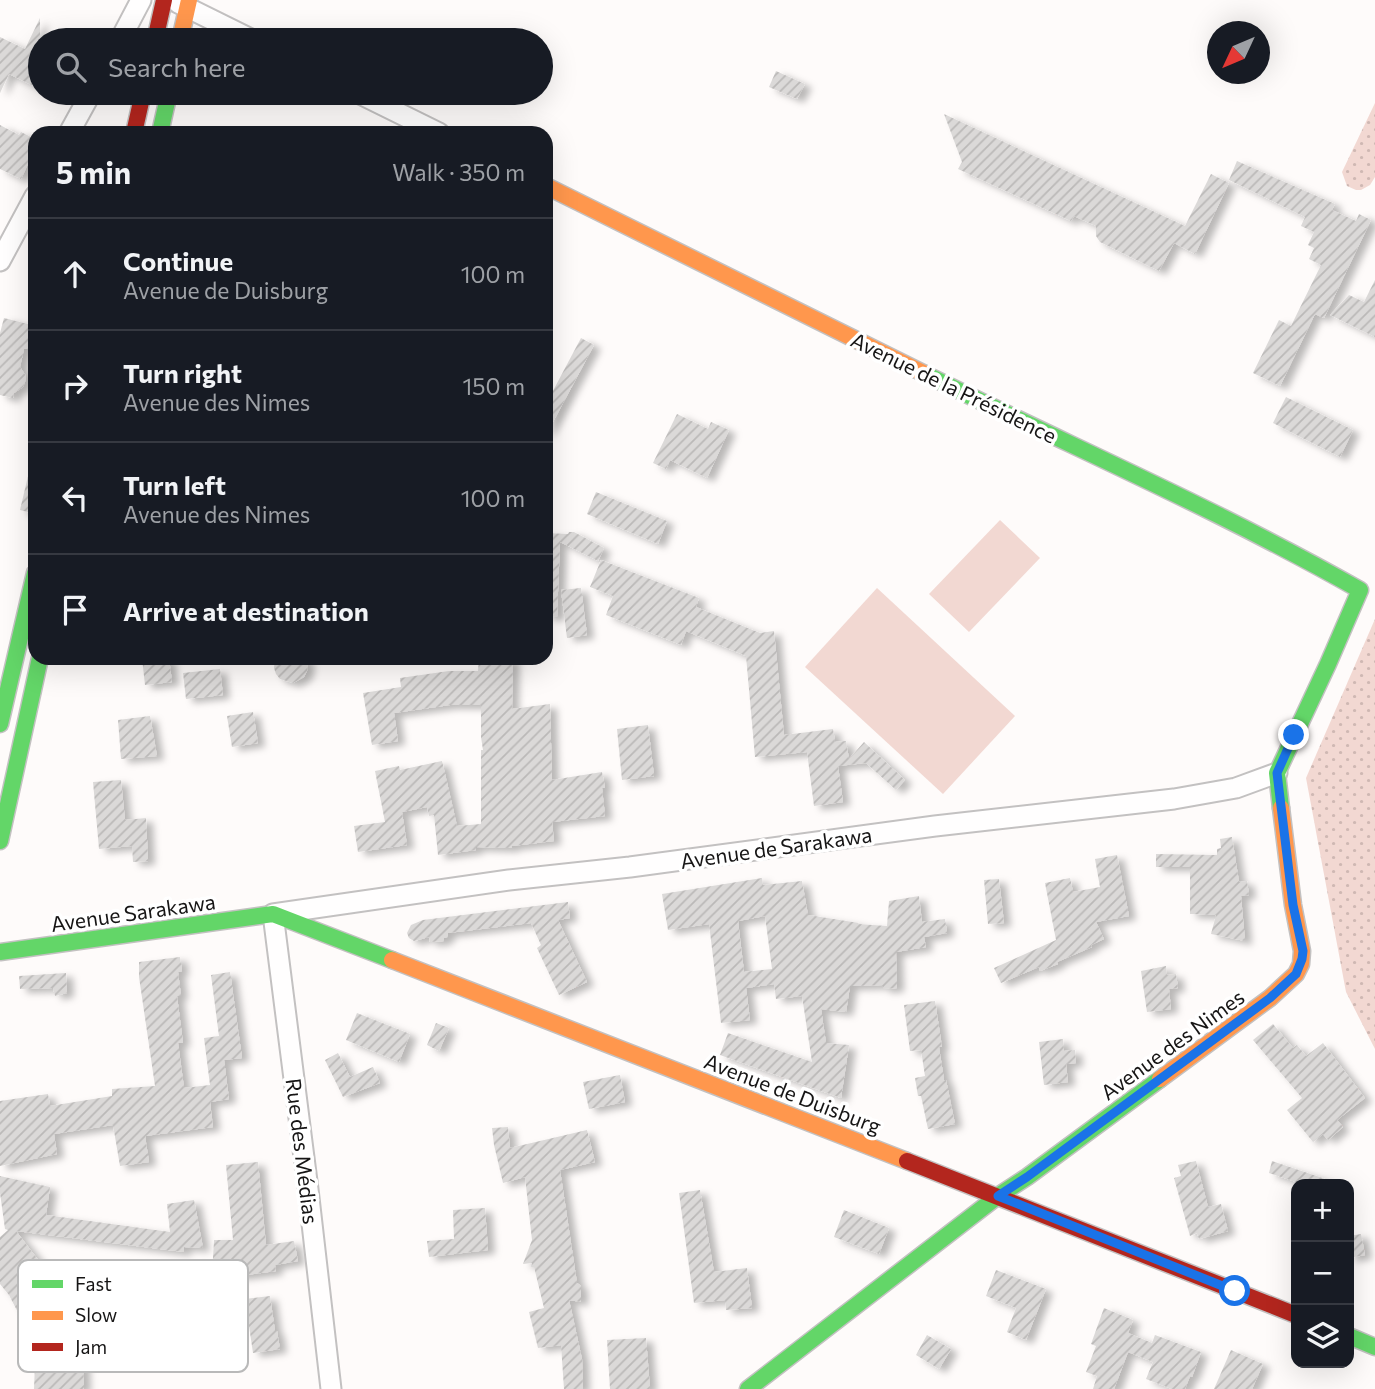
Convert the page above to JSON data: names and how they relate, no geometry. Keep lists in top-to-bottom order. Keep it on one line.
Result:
{"streets":{"street":["Avenue de la Présidence","Avenue de Sarakawa","Avenue Sarakawa","Avenue des Nimes","Avenue de Duisburg","Rue des Médias"]},"crossings":[["Avenue de la Présidence","Avenue de Sarakawa"],["Avenue de la Présidence","Avenue des Nimes"],["Avenue de Sarakawa","Avenue Sarakawa"],["Avenue de Sarakawa","Avenue des Nimes"],["Avenue de Sarakawa","Avenue de Duisburg"],["Avenue de Sarakawa","Rue des Médias"],["Avenue Sarakawa","Avenue de Duisburg"],["Avenue Sarakawa","Rue des Médias"],["Avenue des Nimes","Avenue de Duisburg"],["Avenue de Duisburg","Rue des Médias"]],"legend":["Fast","Slow","Jam"],"north":"bottom left","page":{"search":"Search here","heading":["5 min","Walk · 350 m"],"list":[["Continue","Avenue de Duisburg","100 m"],["Turn right","Avenue des Nimes","150 m"],["Turn left","Avenue des Nimes","100 m"],"Arrive at destination"],"map_buttons":["+","−"]}}
